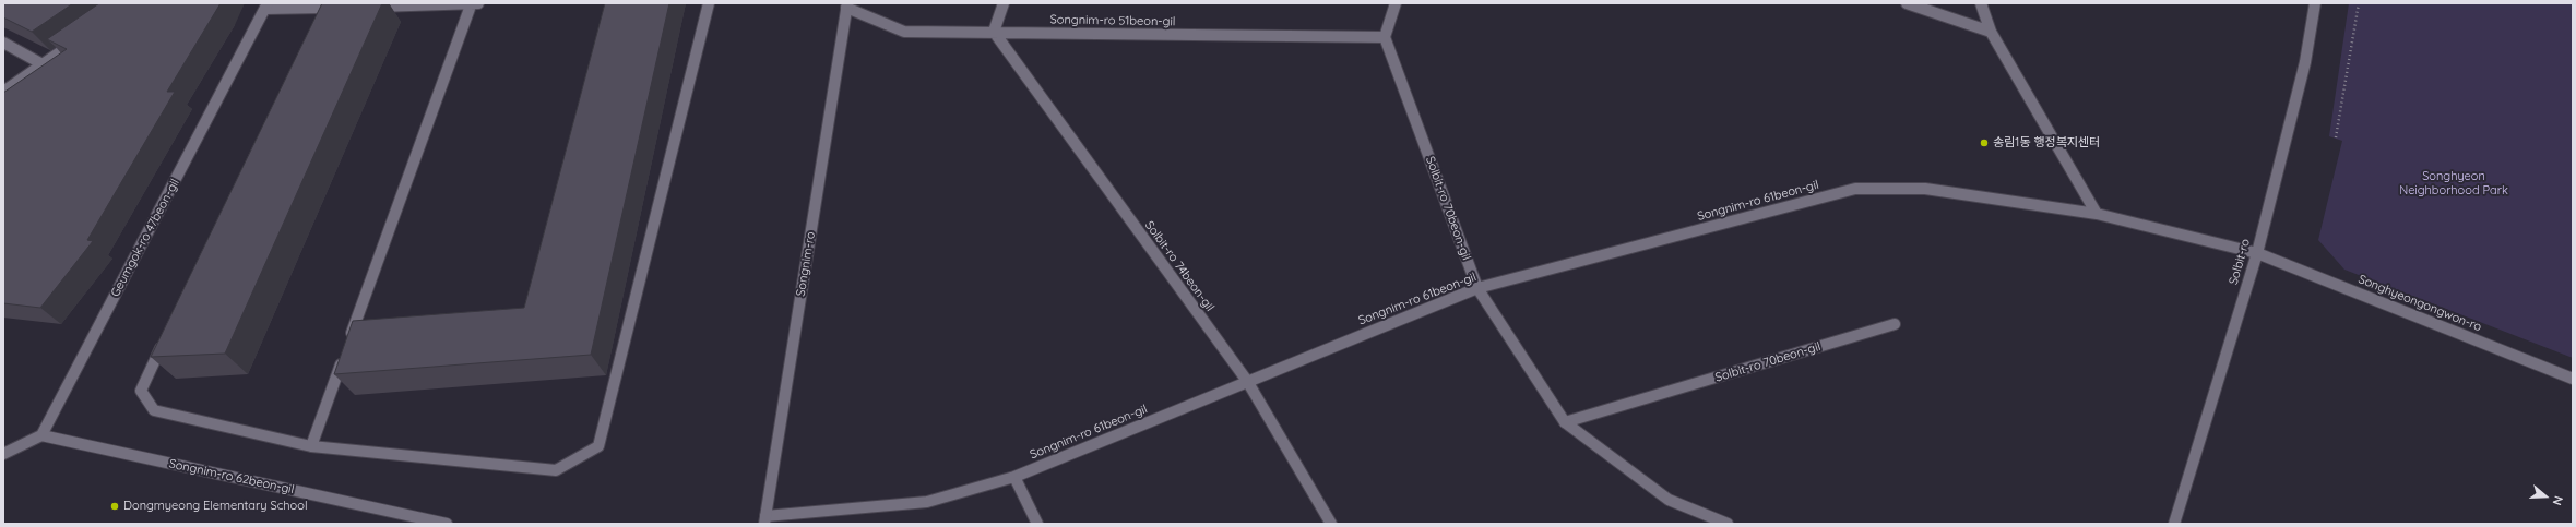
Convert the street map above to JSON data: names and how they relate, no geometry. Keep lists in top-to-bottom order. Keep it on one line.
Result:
{"streets":{"street":["Songnim-ro 51beon-gil","Songnim-ro 61beon-gil","Solbit-ro 70beon-gil","Geumgok-ro 47beon-gil","Solbit-ro","Songnim-ro","Solbit-ro 74beon-gil","Songhyeongongwon-ro","Songnim-ro 62beon-gil"]},"crossings":[["Songnim-ro 51beon-gil","Solbit-ro 70beon-gil"],["Songnim-ro 51beon-gil","Songnim-ro"],["Songnim-ro 51beon-gil","Solbit-ro 74beon-gil"],["Songnim-ro 61beon-gil","Solbit-ro 70beon-gil"],["Songnim-ro 61beon-gil","Solbit-ro"],["Songnim-ro 61beon-gil","Songnim-ro"],["Songnim-ro 61beon-gil","Solbit-ro 74beon-gil"],["Songnim-ro 61beon-gil","Songhyeongongwon-ro"],["Geumgok-ro 47beon-gil","Songnim-ro 62beon-gil"],["Solbit-ro","Songhyeongongwon-ro"]],"parks":["Songhyeon Neighborhood Park"],"places":["송림1동 행정복지센터","Dongmyeong Elementary School"],"north":"right"}
